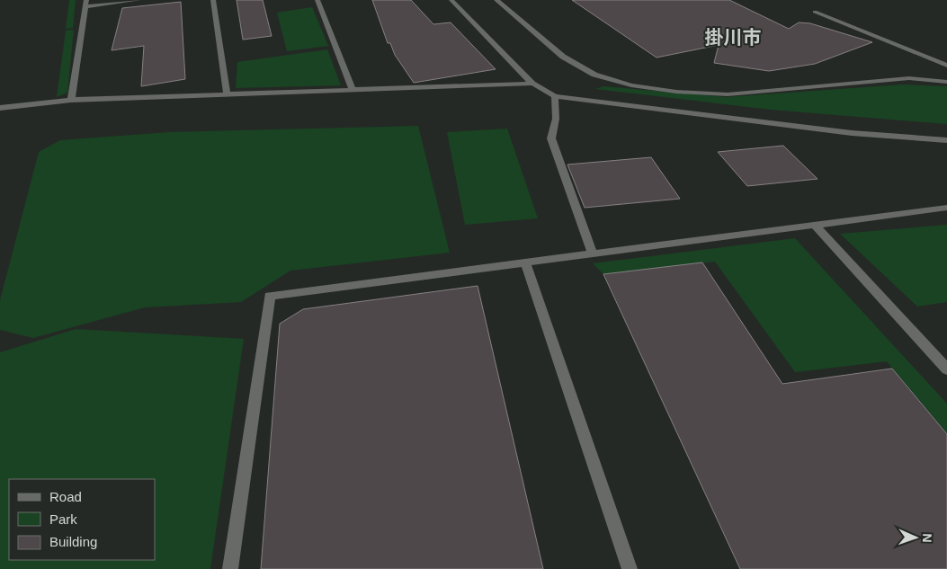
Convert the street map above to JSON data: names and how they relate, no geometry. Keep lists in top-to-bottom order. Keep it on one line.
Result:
{"districts":["掛川市"],"legend":["Road","Park","Building"],"north":"right"}
